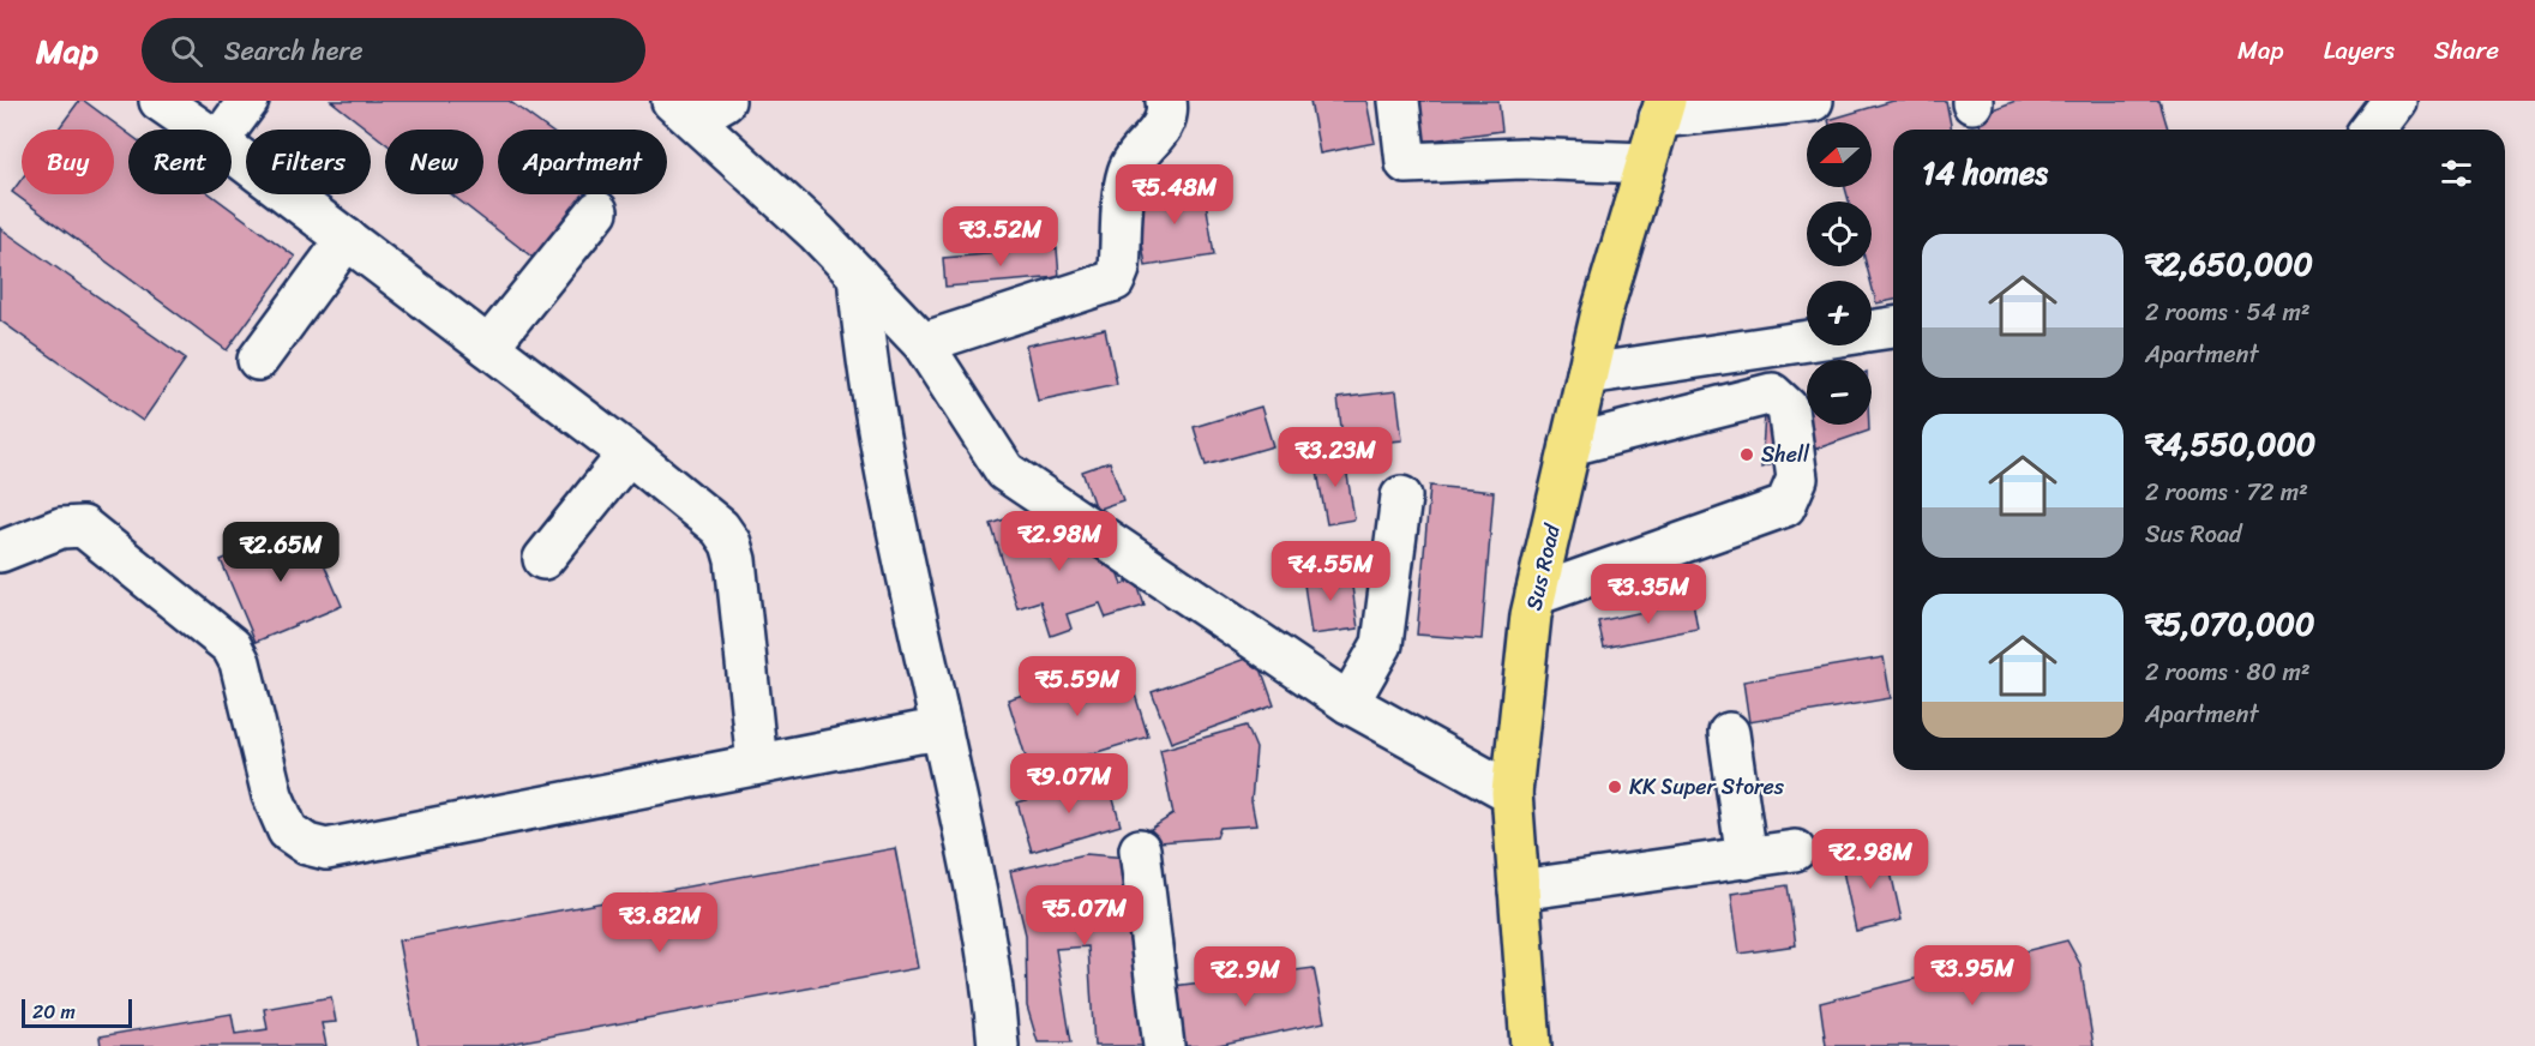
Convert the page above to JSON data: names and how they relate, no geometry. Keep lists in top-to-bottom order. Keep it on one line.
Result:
{"streets":{"main road":["Sus Road"]},"places":["Shell","KK Super Stores"],"scale_bar":"20 m","north":"left","page":{"header":"Map","search":"Search here","nav":["Map","Layers","Share"],"map_buttons":["+","−"],"chip":["Buy","Rent","Filters","New","Apartment"],"heading":"14 homes","price":["₹5.48M","₹3.52M","₹3.23M","₹2.98M","₹2.65M","₹4.55M","₹3.35M","₹5.59M","₹9.07M","₹2.98M","₹5.07M","₹3.82M","₹3.95M","₹2.9M"],"list":[{"name":"₹2,650,000","note":"2 rooms · 54 m² · Apartment"},{"name":"₹4,550,000","note":"2 rooms · 72 m² · Sus Road"},{"name":"₹5,070,000","note":"2 rooms · 80 m² · Apartment"}],"scale":"20 m"}}
